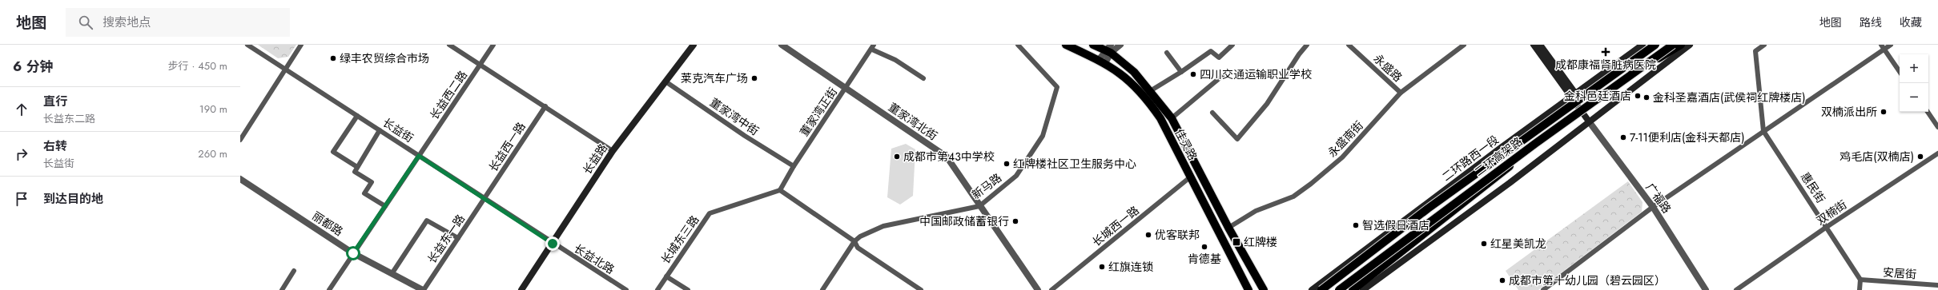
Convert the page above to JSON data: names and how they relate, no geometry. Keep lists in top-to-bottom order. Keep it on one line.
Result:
{"streets":{"main road":["佳灵路","二环高架路","二环路西一段","长益路"],"street":["永盛路","长益西二路","董家湾正街","董家湾中街","董家湾北街","长益街","永盛南街","长益西一路","新马路","惠民街","广福路","双楠街","丽都路","长城西一路","长益东一路","长城东三路","长益北路","安居街"]},"crossings":[["永盛路","永盛南街"],["长益西二路","长益街"],["长益西二路","丽都路"],["董家湾正街","董家湾中街"],["董家湾正街","董家湾北街"],["董家湾正街","长城东三路"],["董家湾中街","长益路"],["董家湾北街","新马路"],["长益街","长益西一路"],["长益街","长益路"],["长益街","长益东一路"],["长益街","长益北路"],["永盛南街","佳灵路"],["佳灵路","长城西一路"],["长益西一路","长益东一路"],["长益路","长益北路"],["惠民街","双楠街"],["惠民街","安居街"],["丽都路","长益东一路"]],"places":{"health":["成都康福肾脏病医院"],"other":["绿丰农贸综合市场","四川交通运输职业学校","莱克汽车广场","金科邑廷酒店","金科圣嘉酒店(武侯祠红牌楼店)","双楠派出所","7-11便利店(金科天都店)","成都市第43中学校","鸡毛店(双楠店)","红牌楼社区卫生服务中心","中国邮政储蓄银行","智选假日酒店","优客联邦","红星美凯龙","肯德基","红旗连锁","成都市第十幼儿园（碧云园区）"],"transit":["红牌楼"]},"page":{"header":"地图","search":"搜索地点","nav":["地图","路线","收藏"],"heading":["6 分钟","步行 · 450 m"],"map_buttons":["+","−"],"list":[["直行","长益东二路","190 m"],["右转","长益街","260 m"],"到达目的地"]}}
